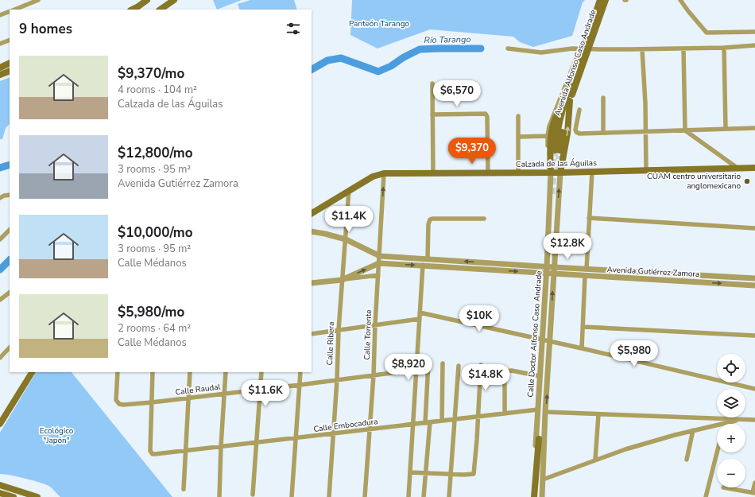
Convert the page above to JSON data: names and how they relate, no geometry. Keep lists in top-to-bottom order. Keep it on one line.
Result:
{"streets":{"main road":["Avenida Alfonso Caso Andrade","Calzada de las Águilas"],"street":["Avenida Gutiérrez Zamora","Calle Doctor Alfonso Caso Andrade","Calle Torrente","Calle Ribera","Calle Raudal","Calle Embocadura"]},"crossings":[["Avenida Alfonso Caso Andrade","Calzada de las Águilas"],["Avenida Alfonso Caso Andrade","Calle Doctor Alfonso Caso Andrade"],["Calzada de las Águilas","Calle Doctor Alfonso Caso Andrade"],["Calzada de las Águilas","Calle Torrente"],["Calzada de las Águilas","Calle Ribera"],["Avenida Gutiérrez Zamora","Calle Doctor Alfonso Caso Andrade"],["Avenida Gutiérrez Zamora","Calle Torrente"],["Calle Doctor Alfonso Caso Andrade","Calle Embocadura"],["Calle Torrente","Calle Raudal"],["Calle Torrente","Calle Embocadura"],["Calle Ribera","Calle Raudal"],["Calle Ribera","Calle Embocadura"],["Calle Raudal","Calle Embocadura"]],"water":["Río Tarango"],"parks":["Panteón Tarango","Ecológico \"Japón\""],"places":["CUAM centro universitario anglomexicano"],"page":{"heading":"9 homes","list":[{"name":"$9,370/mo","note":"4 rooms · 104 m² · Calzada de las Águilas"},{"name":"$12,800/mo","note":"3 rooms · 95 m² · Avenida Gutiérrez Zamora"},{"name":"$10,000/mo","note":"3 rooms · 95 m² · Calle Médanos"},{"name":"$5,980/mo","note":"2 rooms · 64 m² · Calle Médanos"}],"price":["$6,570","$9,370","$11.4K","$12.8K","$10K","$5,980","$8,920","$14.8K","$11.6K"],"map_buttons":["+","−"]}}
